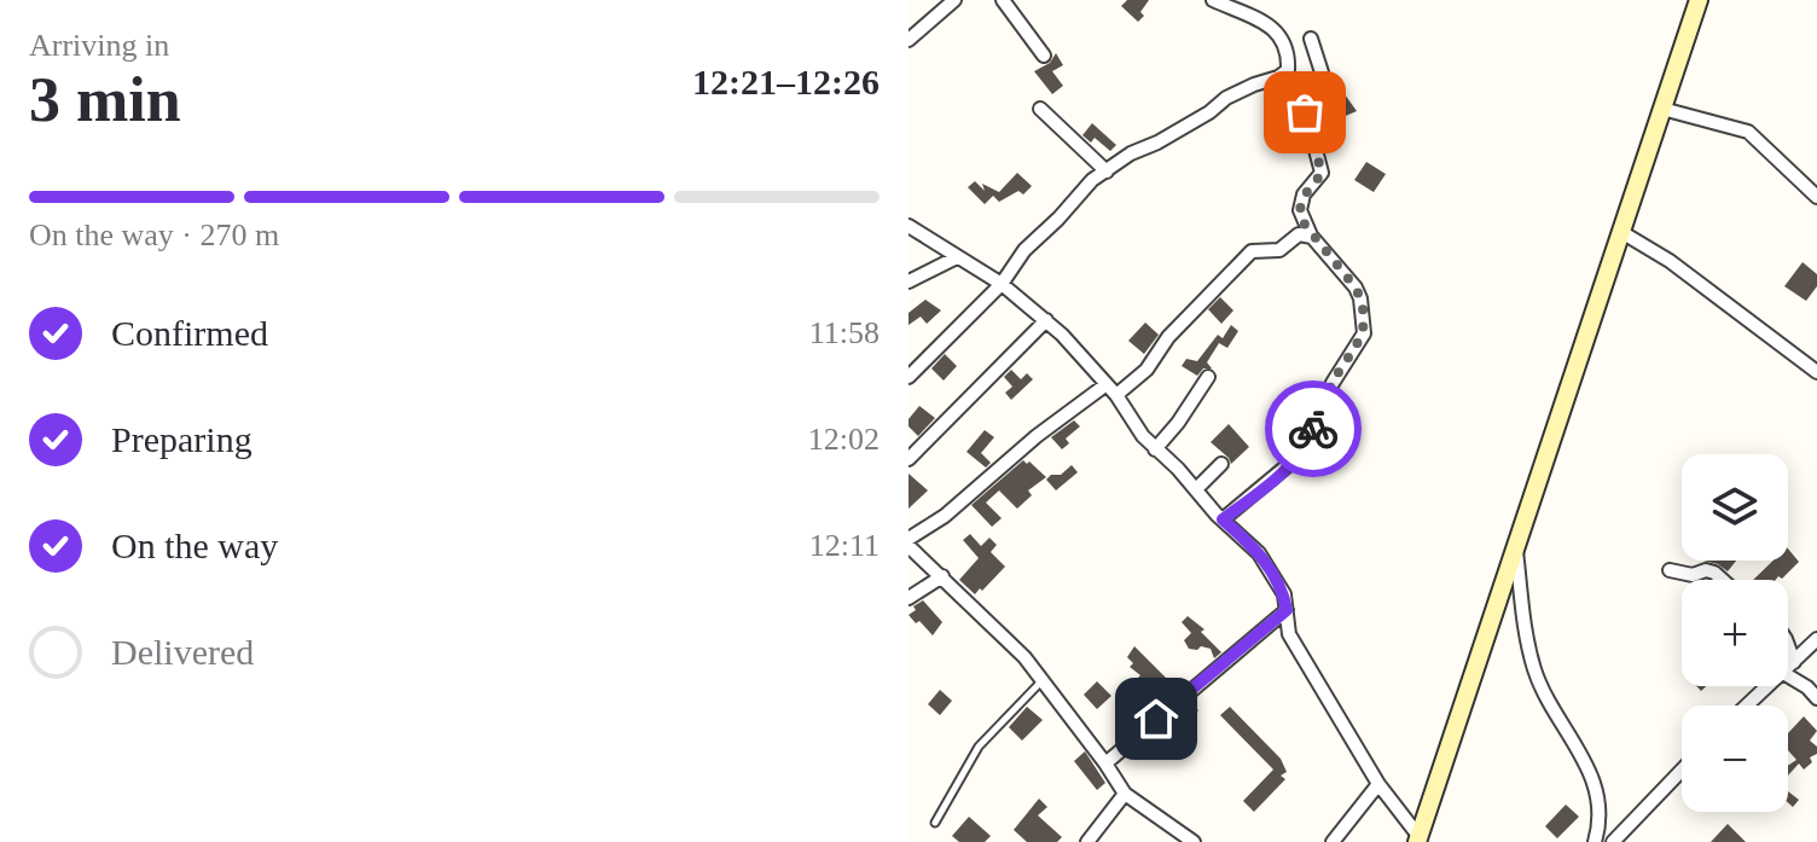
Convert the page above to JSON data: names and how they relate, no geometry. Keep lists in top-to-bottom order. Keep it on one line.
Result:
{"page":{"heading":["3 min","Arriving in","12:21–12:26"],"bar":"On the way · 270 m","list":[["Confirmed","11:58"],["Preparing","12:02"],["On the way","12:11"],"Delivered"],"map_buttons":["+","−"]}}
